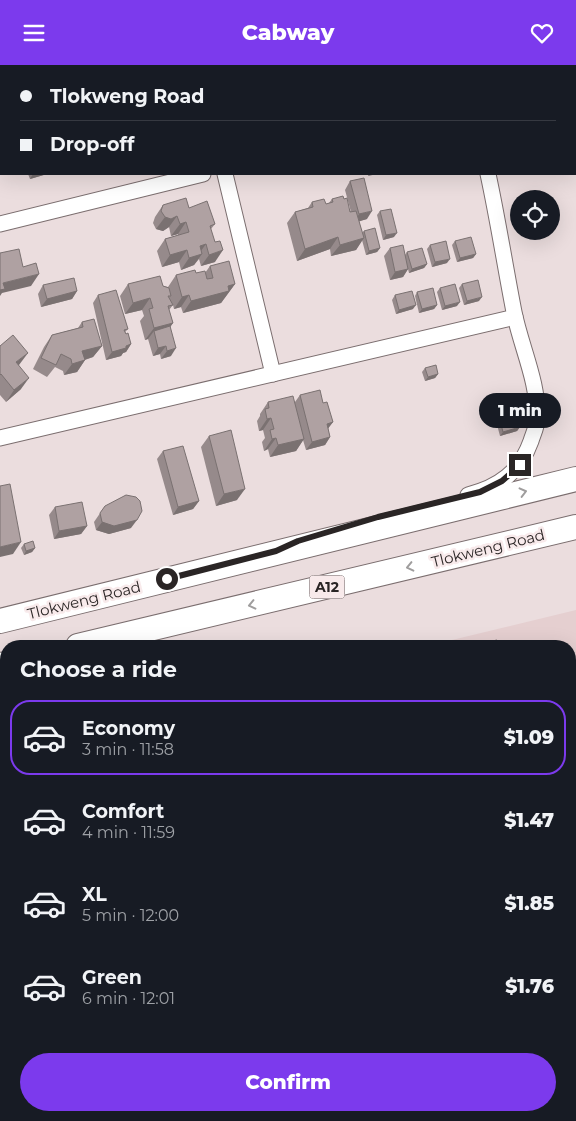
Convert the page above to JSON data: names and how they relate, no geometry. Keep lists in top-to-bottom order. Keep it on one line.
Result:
{"streets":{"main road":["Tlokweng Road","A12"]},"page":{"header":"Cabway","banner":["Tlokweng Road","Drop-off"],"bubble":"1 min","heading":"Choose a ride","list":[{"name":"Economy","note":"3 min · 11:58","value":"$1.09"},{"name":"Comfort","note":"4 min · 11:59","value":"$1.47"},{"name":"XL","note":"5 min · 12:00","value":"$1.85"},{"name":"Green","note":"6 min · 12:01","value":"$1.76"}],"buttons":"Confirm"}}
